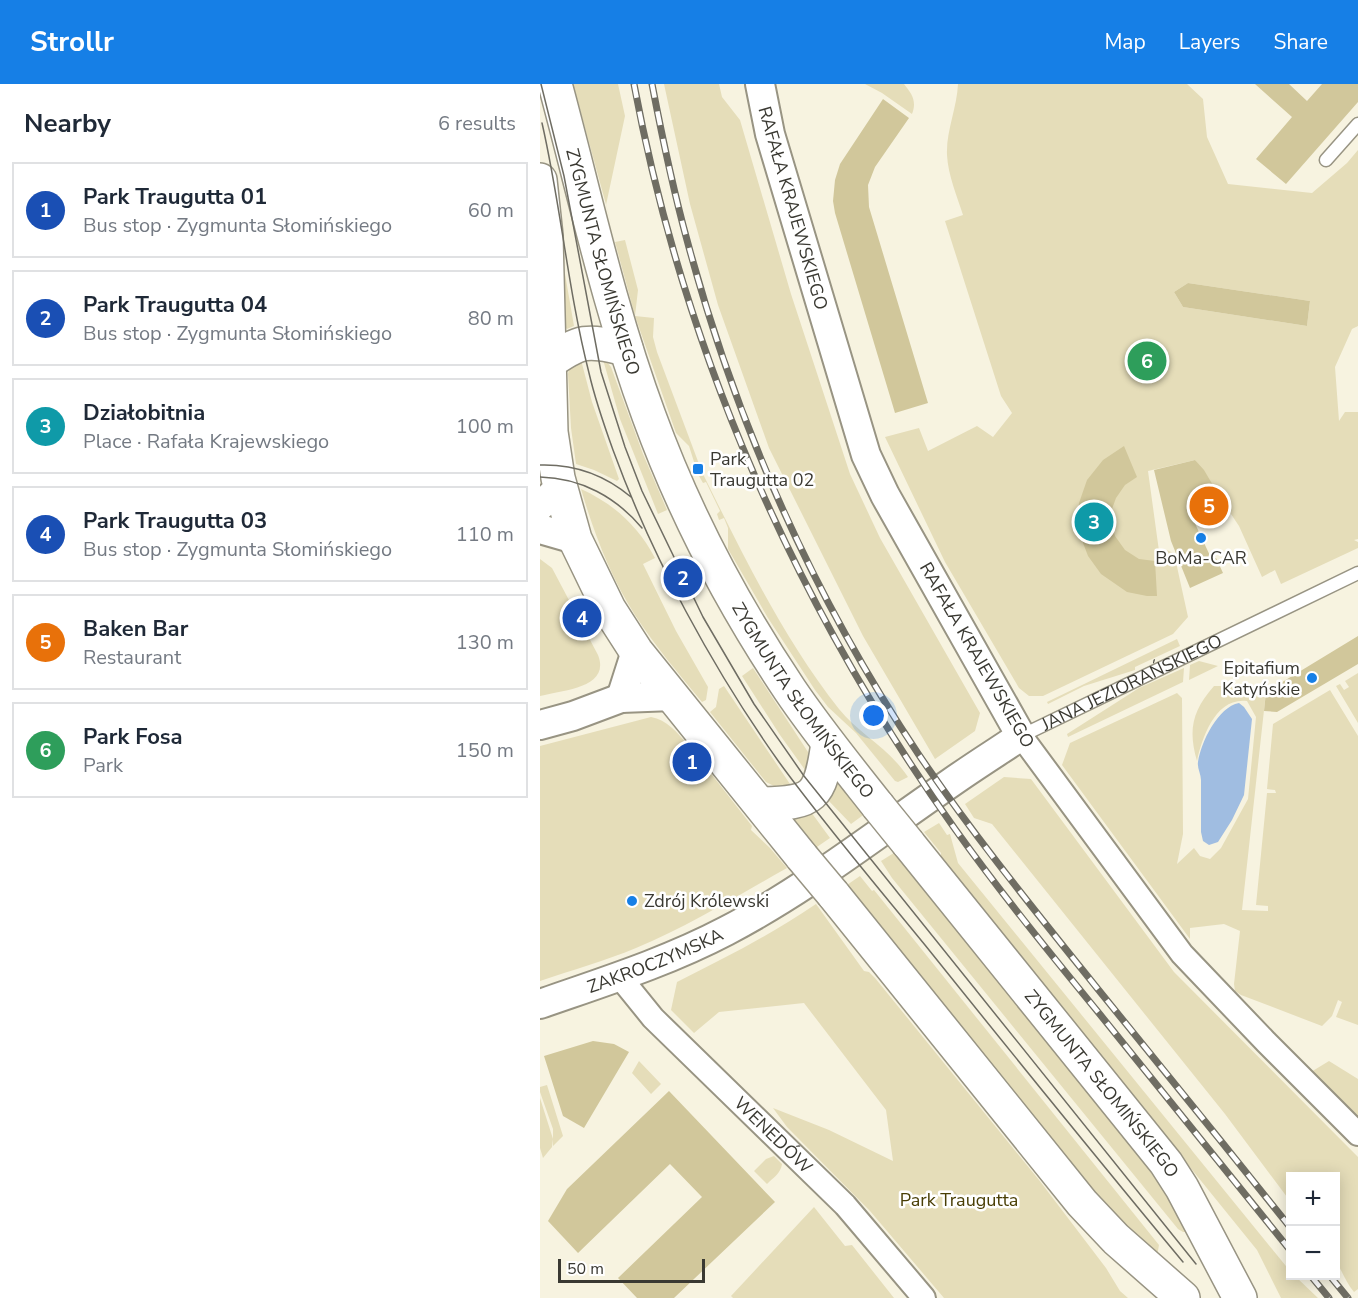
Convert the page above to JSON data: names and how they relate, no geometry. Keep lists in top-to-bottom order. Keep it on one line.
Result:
{"streets":{"main road":["ZYGMUNTA SŁOMIŃSKIEGO"],"street":["RAFAŁA KRAJEWSKIEGO","JANA JEZIORAŃSKIEGO","ZAKROCZYMSKA","WENEDÓW"]},"crossings":[["RAFAŁA KRAJEWSKIEGO","JANA JEZIORAŃSKIEGO"],["JANA JEZIORAŃSKIEGO","ZAKROCZYMSKA"],["ZAKROCZYMSKA","WENEDÓW"]],"parks":["Park Traugutta"],"places":{"transit":["Park Traugutta 02"],"other":["BoMa-CAR","Epitafium Katyńskie","Zdrój Królewski"]},"scale_bar":"50 m","page":{"header":"Strollr","nav":["Map","Layers","Share"],"heading":["Nearby","6 results"],"list":[{"mark":"1","name":"Park Traugutta 01","note":"Bus stop · Zygmunta Słomińskiego","value":"60 m"},{"mark":"2","name":"Park Traugutta 04","note":"Bus stop · Zygmunta Słomińskiego","value":"80 m"},{"mark":"3","name":"Działobitnia","note":"Place · Rafała Krajewskiego","value":"100 m"},{"mark":"4","name":"Park Traugutta 03","note":"Bus stop · Zygmunta Słomińskiego","value":"110 m"},{"mark":"5","name":"Baken Bar","note":"Restaurant","value":"130 m"},{"mark":"6","name":"Park Fosa","note":"Park","value":"150 m"}],"pins":["6","5","3","2","4","1"],"map_buttons":["+","−"],"scale":"50 m"}}
